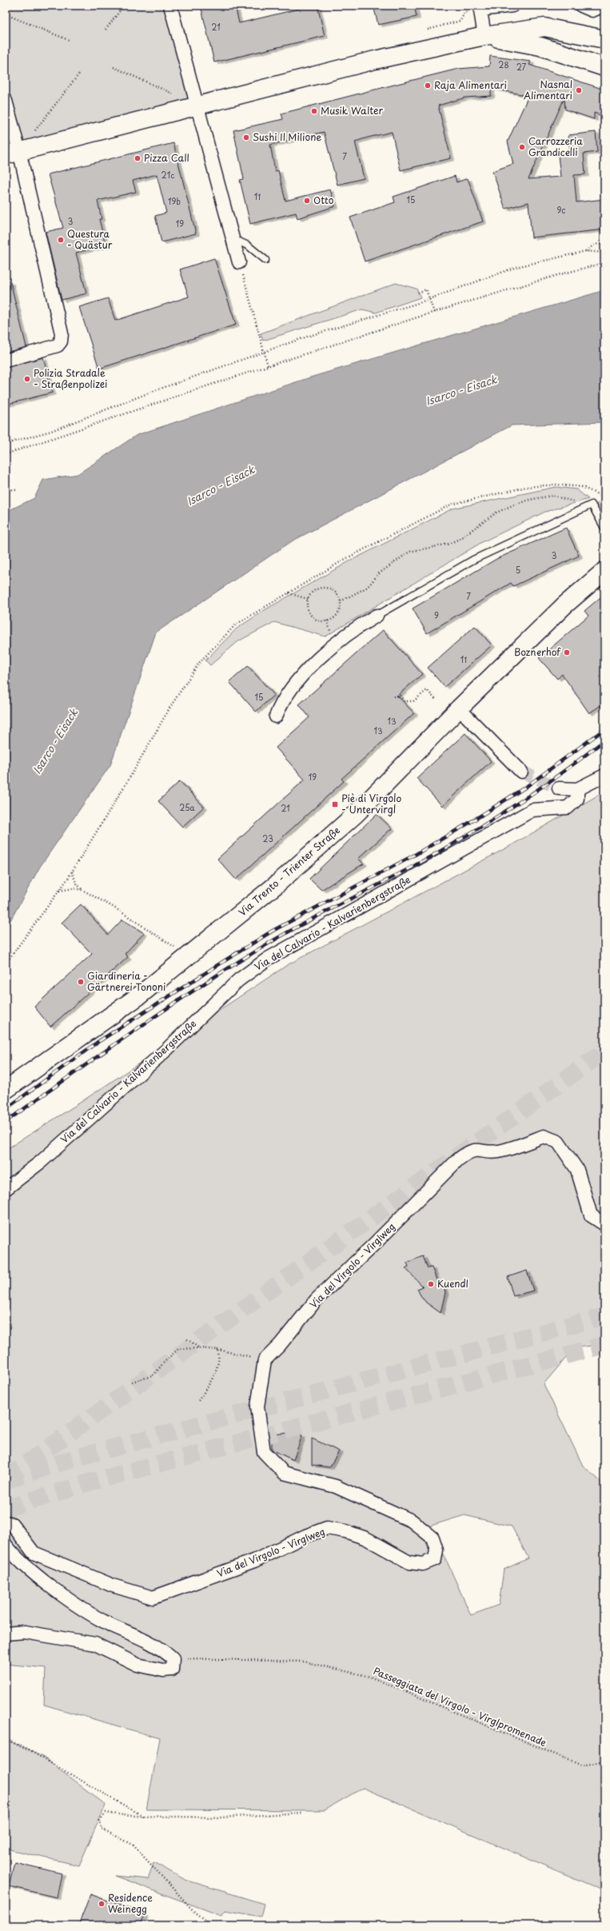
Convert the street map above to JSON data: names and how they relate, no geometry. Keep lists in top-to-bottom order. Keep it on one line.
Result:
{"streets":{"street":["Via Trento - Trienter Straße","Via del Calvario - Kalvarienbergstraße","Via del Virgolo - Virglweg"],"path":["Passeggiata del Virgolo - Virglpromenade"]},"water":["Isarco - Eisack"],"places":{"other":["Raja Alimentari","Nasnal Alimentari","Musik Walter","Sushi Il Milione","Carrozzeria Grandicelli","Pizza Call","Otto","Questura - Quästur","Polizia Stradale - Straßenpolizei","Boznerhof","Giardineria - Gärtnerei Tononi","Kuendl","Residence Weinegg"],"transit":["Piè di Virgolo - Untervirgl"]},"house_numbers":["21","28","27","7","21c","11","15","19b","9c","3","19","3","5","7","9","11","15","13","13","19","25a","21","23"]}
